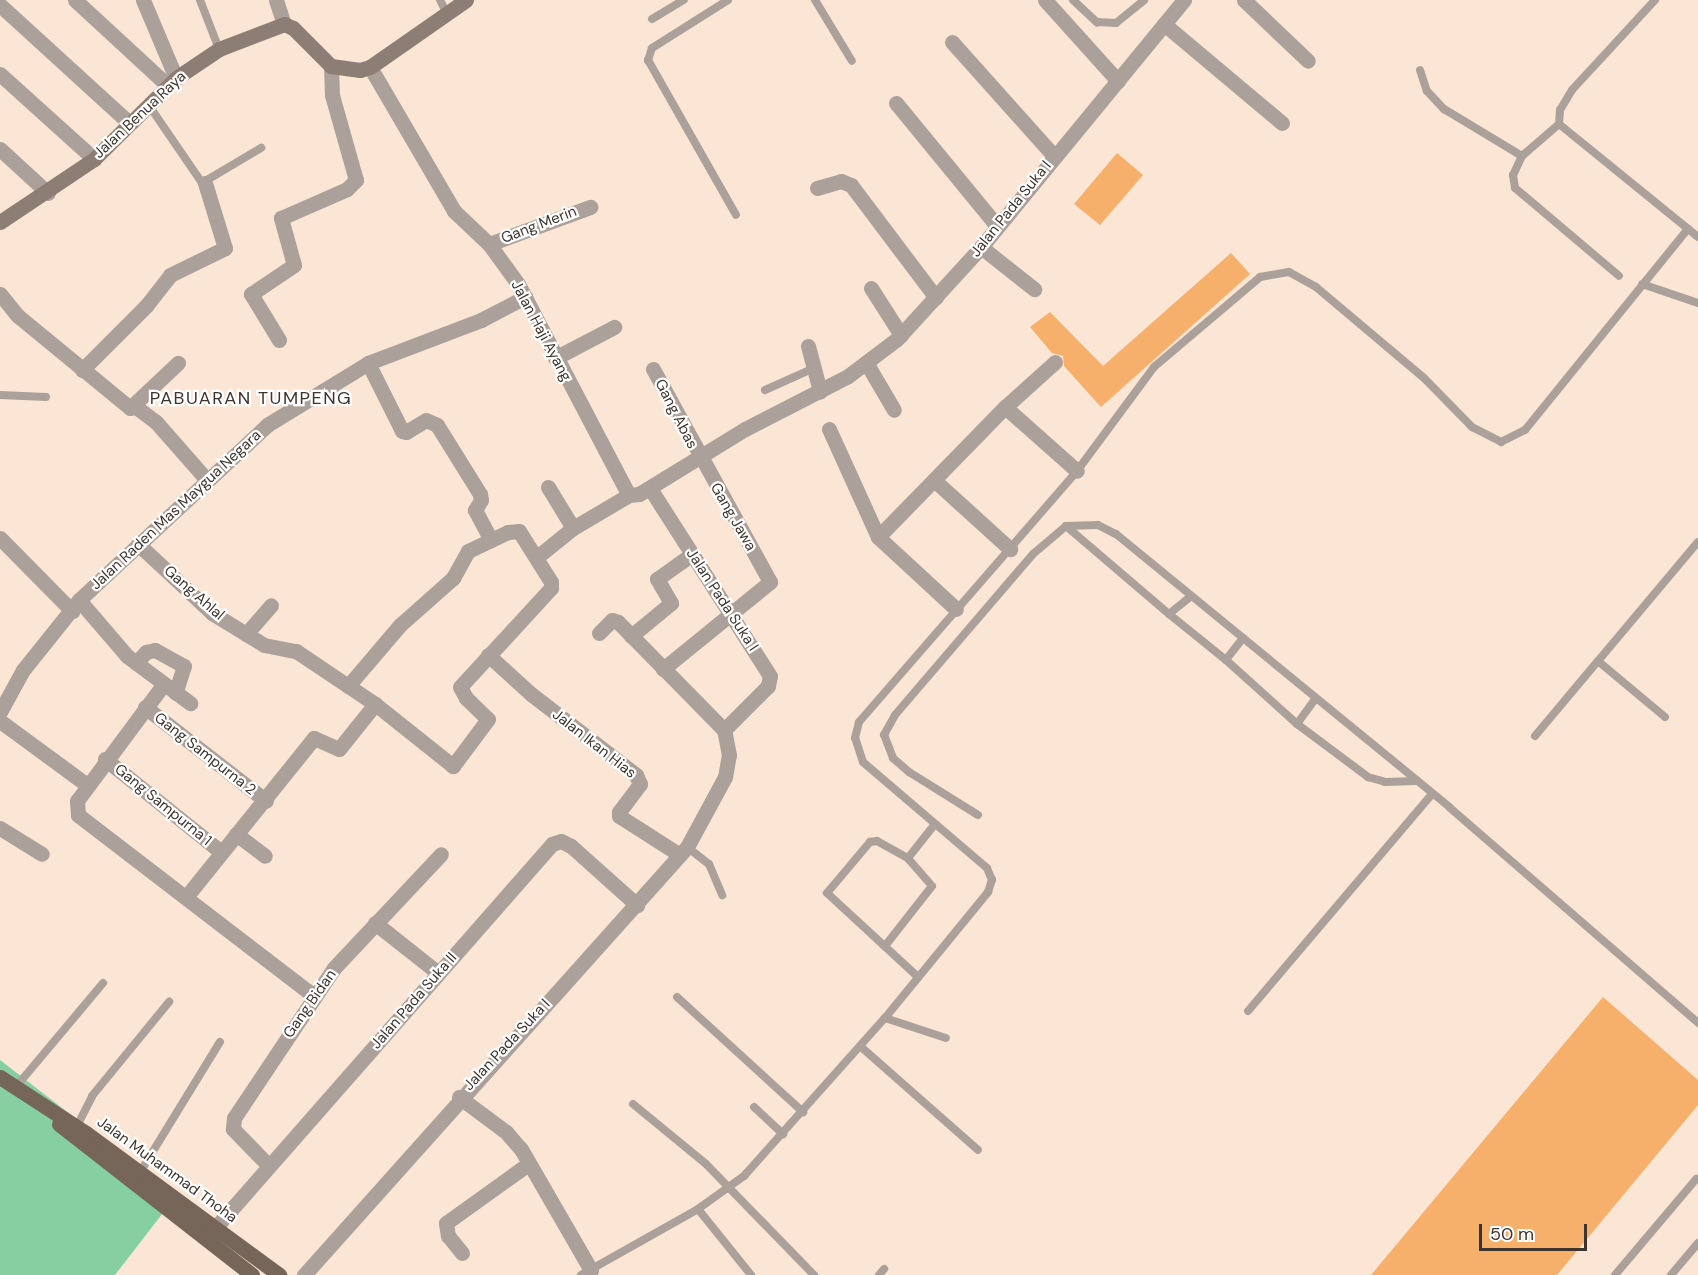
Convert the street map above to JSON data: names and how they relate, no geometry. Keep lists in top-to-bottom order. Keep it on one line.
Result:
{"streets":{"main road":["Jalan Muhammad Thoha"],"street":["Jalan Benua Raya","Jalan Pada Suka I","Gang Merin","Jalan Haji Ayang","Gang Abas","Jalan Raden Mas Maygua Negara","Gang Jawa","Gang Ahlal","Jalan Ikan Hias","Gang Sampurna 2","Gang Sampurna 1","Jalan Pada Suka II","Gang Bidan"]},"crossings":[["Jalan Pada Suka I","Gang Abas"],["Jalan Pada Suka I","Gang Jawa"],["Jalan Pada Suka I","Jalan Ikan Hias"],["Jalan Pada Suka I","Jalan Pada Suka II"],["Gang Merin","Jalan Haji Ayang"],["Jalan Haji Ayang","Jalan Raden Mas Maygua Negara"],["Gang Abas","Gang Jawa"],["Jalan Raden Mas Maygua Negara","Gang Ahlal"],["Gang Ahlal","Jalan Ikan Hias"],["Jalan Pada Suka II","Gang Bidan"],["Jalan Pada Suka II","Jalan Muhammad Thoha"]],"districts":["PABUARAN TUMPENG"],"scale_bar":"50 m"}
